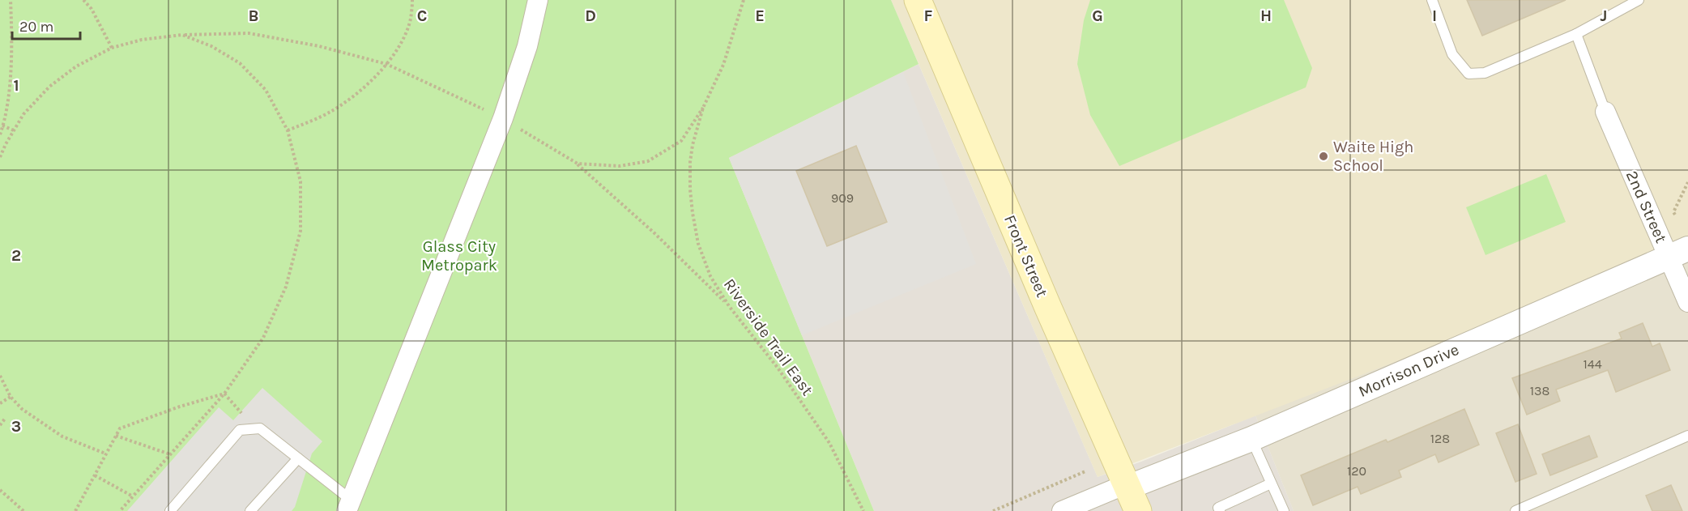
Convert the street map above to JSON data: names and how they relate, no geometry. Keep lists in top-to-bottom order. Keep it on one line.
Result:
{"streets":{"main road":["Front Street"],"street":["2nd Street","Morrison Drive"],"path":["Riverside Trail East"]},"crossings":[["2nd Street","Morrison Drive"],["Front Street","Morrison Drive"]],"parks":["Glass City Metropark"],"places":["Waite High School"],"house_numbers":["909","144","138","128","120"],"scale_bar":"20 m","grid":{"columns":["B","C","D","E","F","G","H","I","J"],"rows":["1","2","3"]}}
